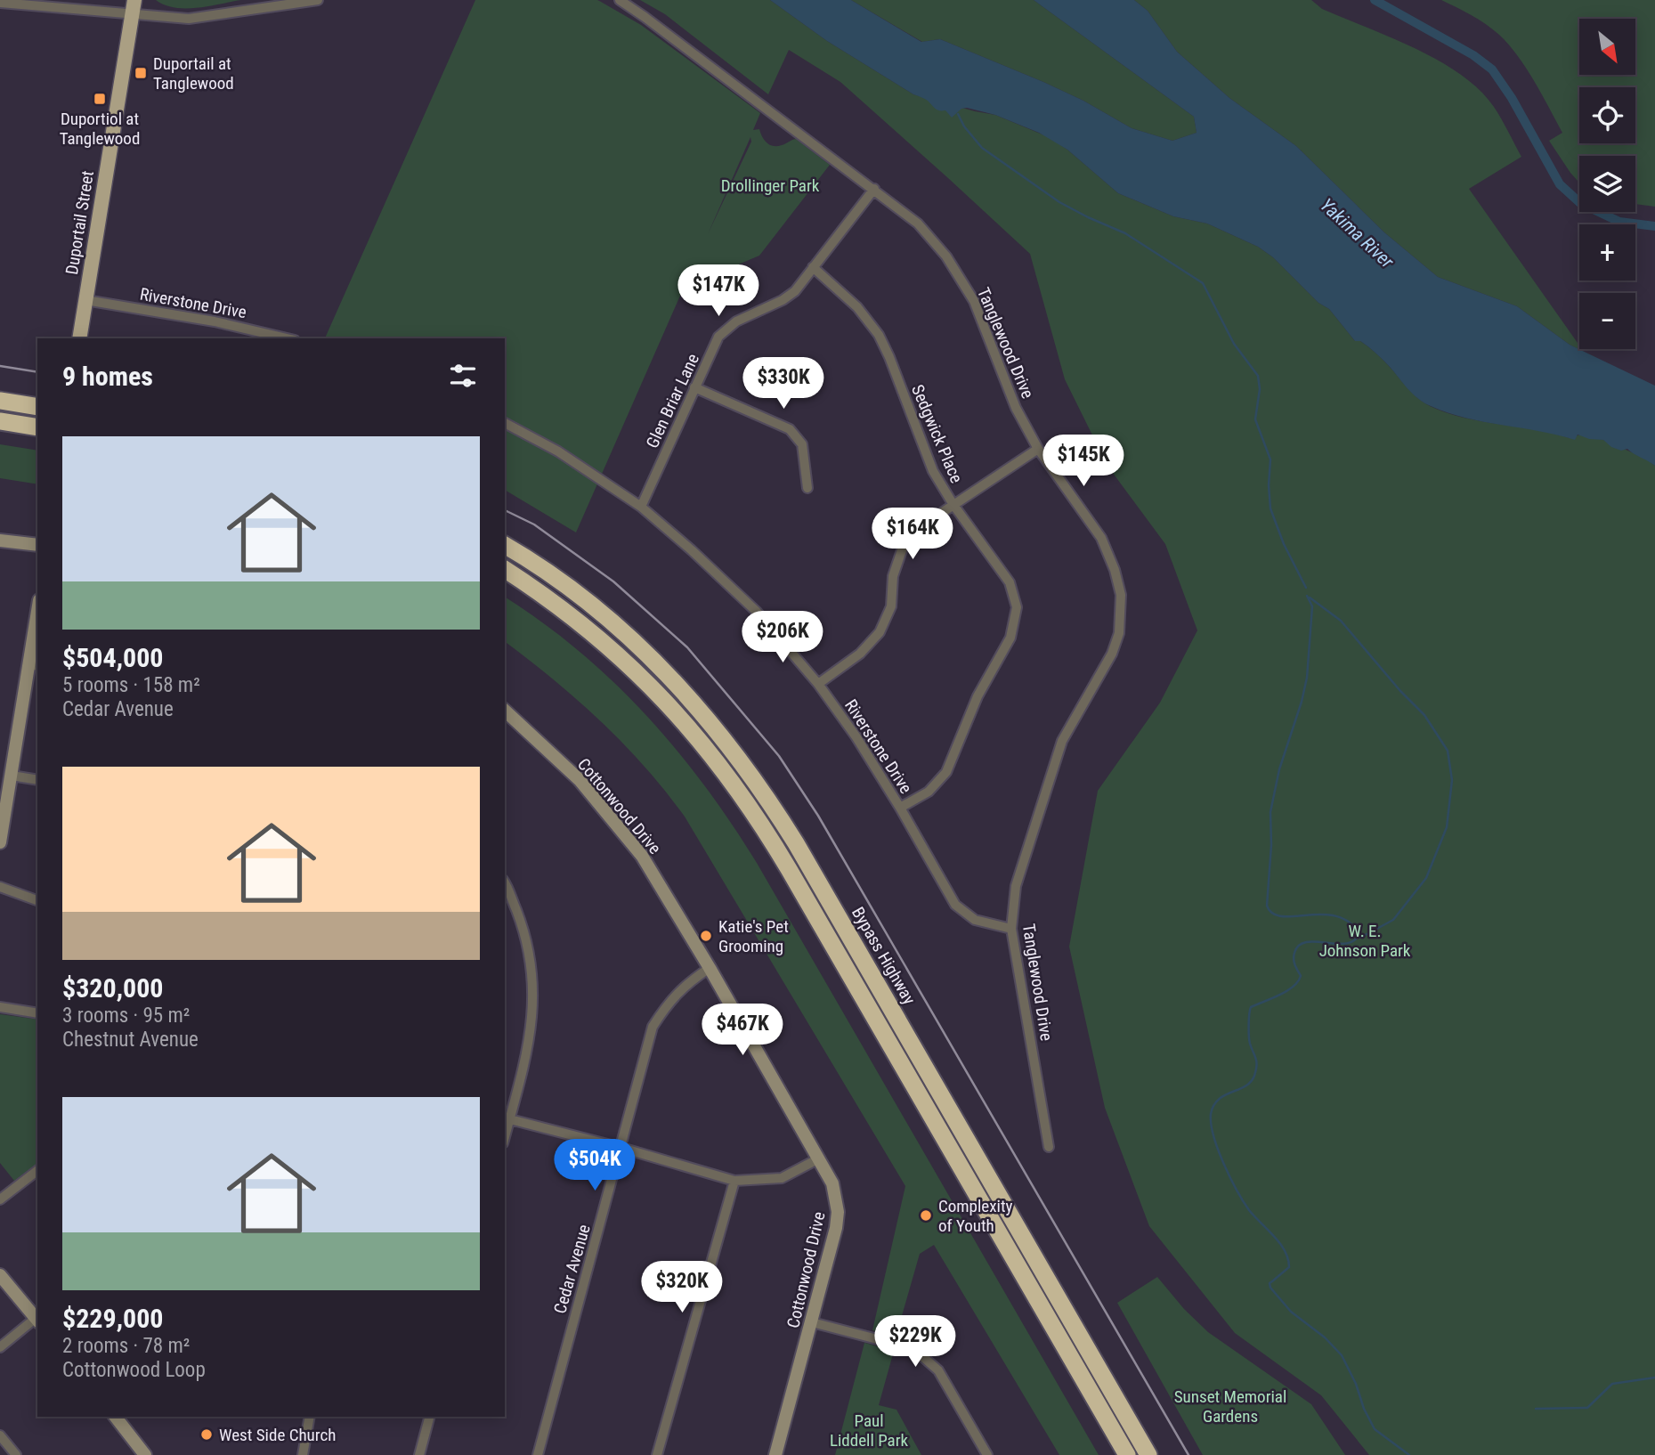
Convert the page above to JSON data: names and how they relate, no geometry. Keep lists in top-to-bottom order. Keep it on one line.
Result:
{"streets":{"highway":["Bypass Highway"],"main road":["Duportail Street"],"street":["Riverstone Drive","Tanglewood Drive","Glen Briar Lane","Sedgwick Place","Cottonwood Drive","Cedar Avenue"]},"crossings":[["Duportail Street","Riverstone Drive"],["Riverstone Drive","Tanglewood Drive"],["Riverstone Drive","Glen Briar Lane"],["Riverstone Drive","Sedgwick Place"],["Tanglewood Drive","Glen Briar Lane"],["Glen Briar Lane","Sedgwick Place"],["Cottonwood Drive","Cedar Avenue"]],"water":["Yakima River"],"parks":["Drollinger Park","W. E. Johnson Park","Sunset Memorial Gardens","Paul Liddell Park"],"places":{"transit":["Duportail at Tanglewood","Duportiol at Tanglewood"],"other":["Katie's Pet Grooming","Complexity of Youth","West Side Church"]},"north":"bottom right","page":{"map_buttons":["+","−"],"price":["$147K","$330K","$145K","$164K","$206K","$467K","$504K","$320K","$229K"],"heading":"9 homes","list":[{"name":"$504,000","note":"5 rooms · 158 m² · Cedar Avenue"},{"name":"$320,000","note":"3 rooms · 95 m² · Chestnut Avenue"},{"name":"$229,000","note":"2 rooms · 78 m² · Cottonwood Loop"}]}}
